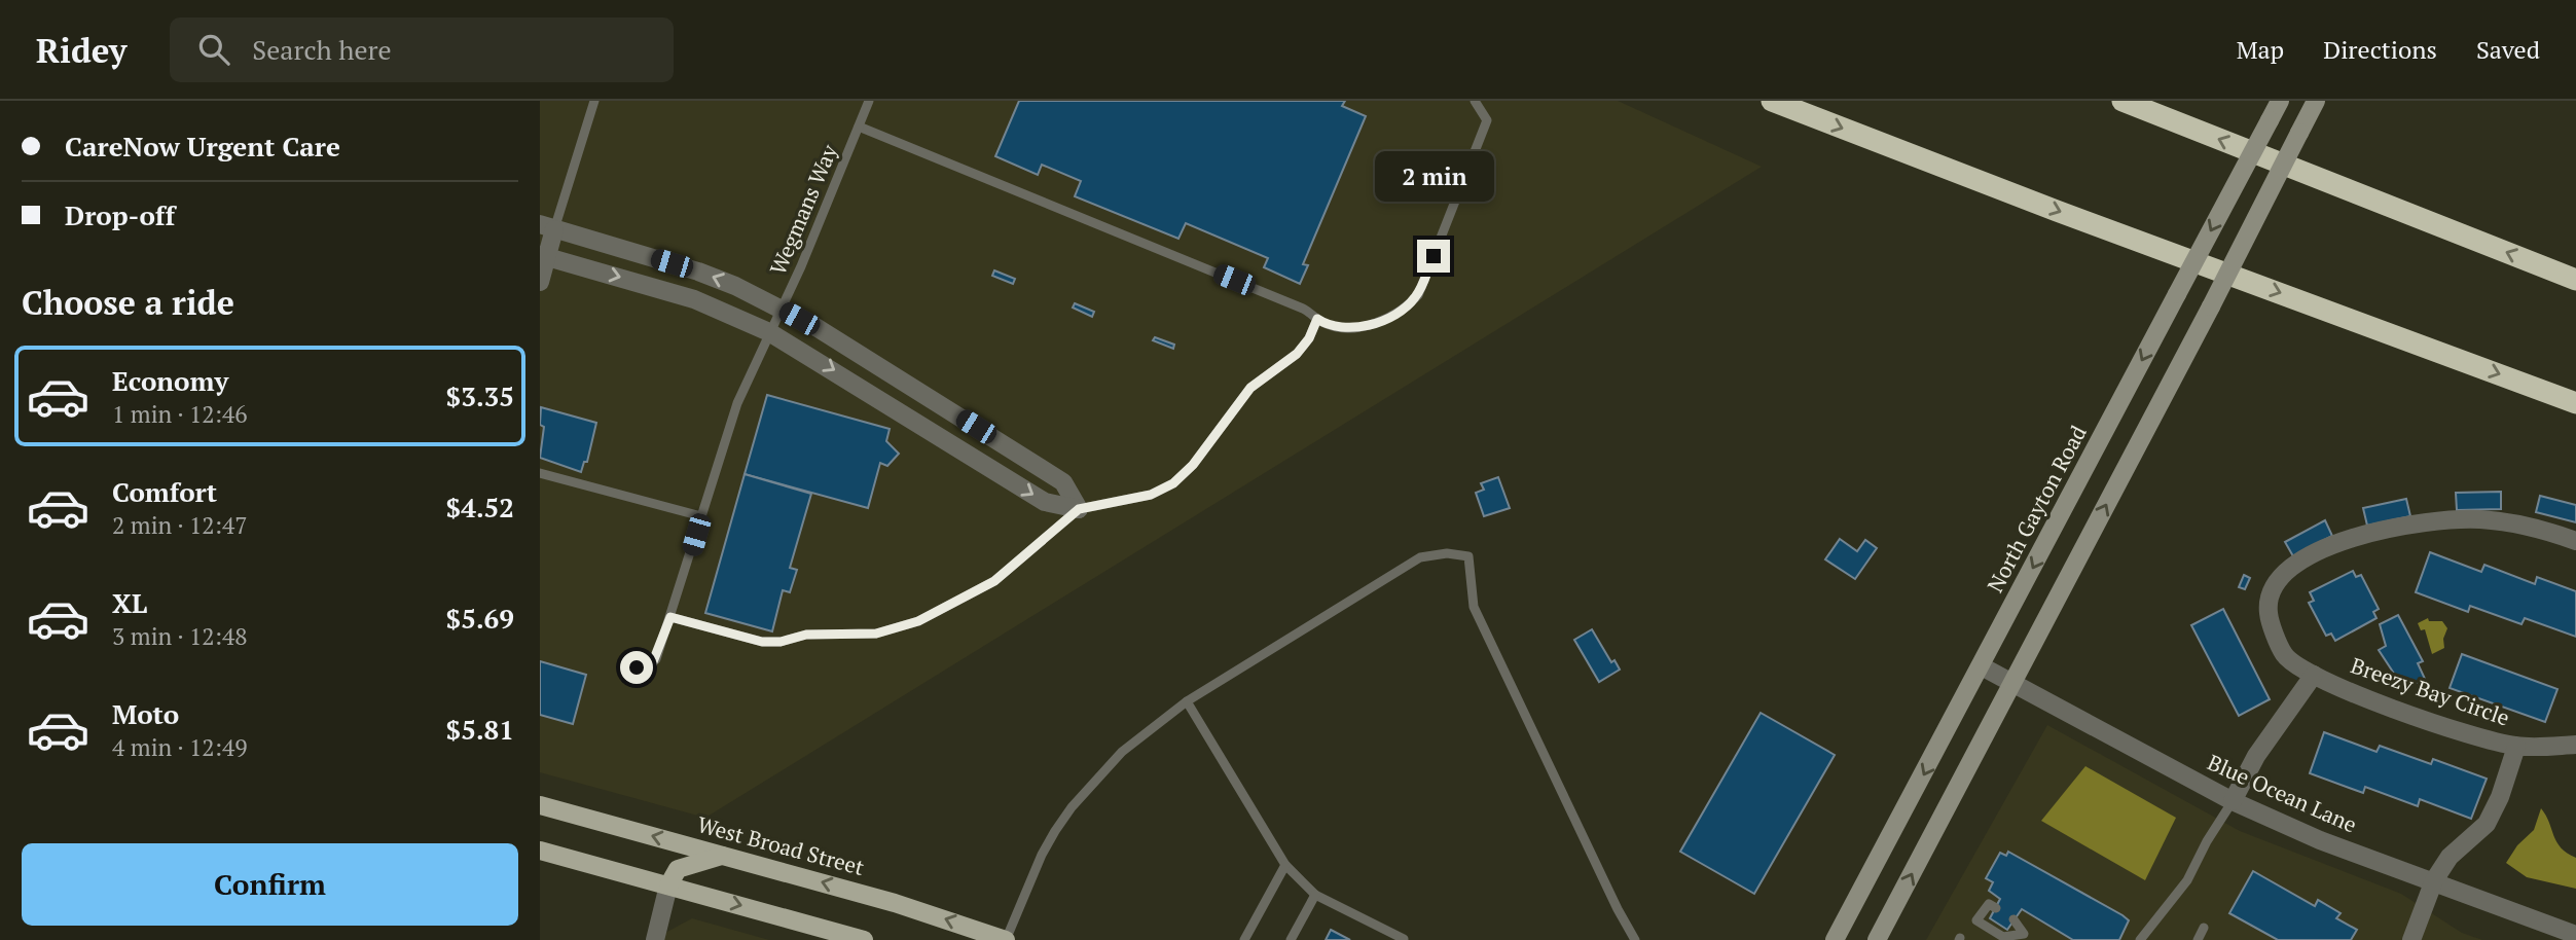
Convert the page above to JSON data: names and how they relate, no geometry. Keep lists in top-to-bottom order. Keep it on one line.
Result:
{"streets":{"main road":["North Gayton Road","West Broad Street"],"street":["Breezy Bay Circle","Blue Ocean Lane"],"lane":["Wegmans Way"]},"crossings":[["North Gayton Road","Blue Ocean Lane"]],"page":{"header":"Ridey","search":"Search here","nav":["Map","Directions","Saved"],"banner":["CareNow Urgent Care","Drop-off"],"bubble":"2 min","heading":"Choose a ride","list":[{"name":"Economy","note":"1 min · 12:46","value":"$3.35"},{"name":"Comfort","note":"2 min · 12:47","value":"$4.52"},{"name":"XL","note":"3 min · 12:48","value":"$5.69"},{"name":"Moto","note":"4 min · 12:49","value":"$5.81"}],"buttons":"Confirm"}}
